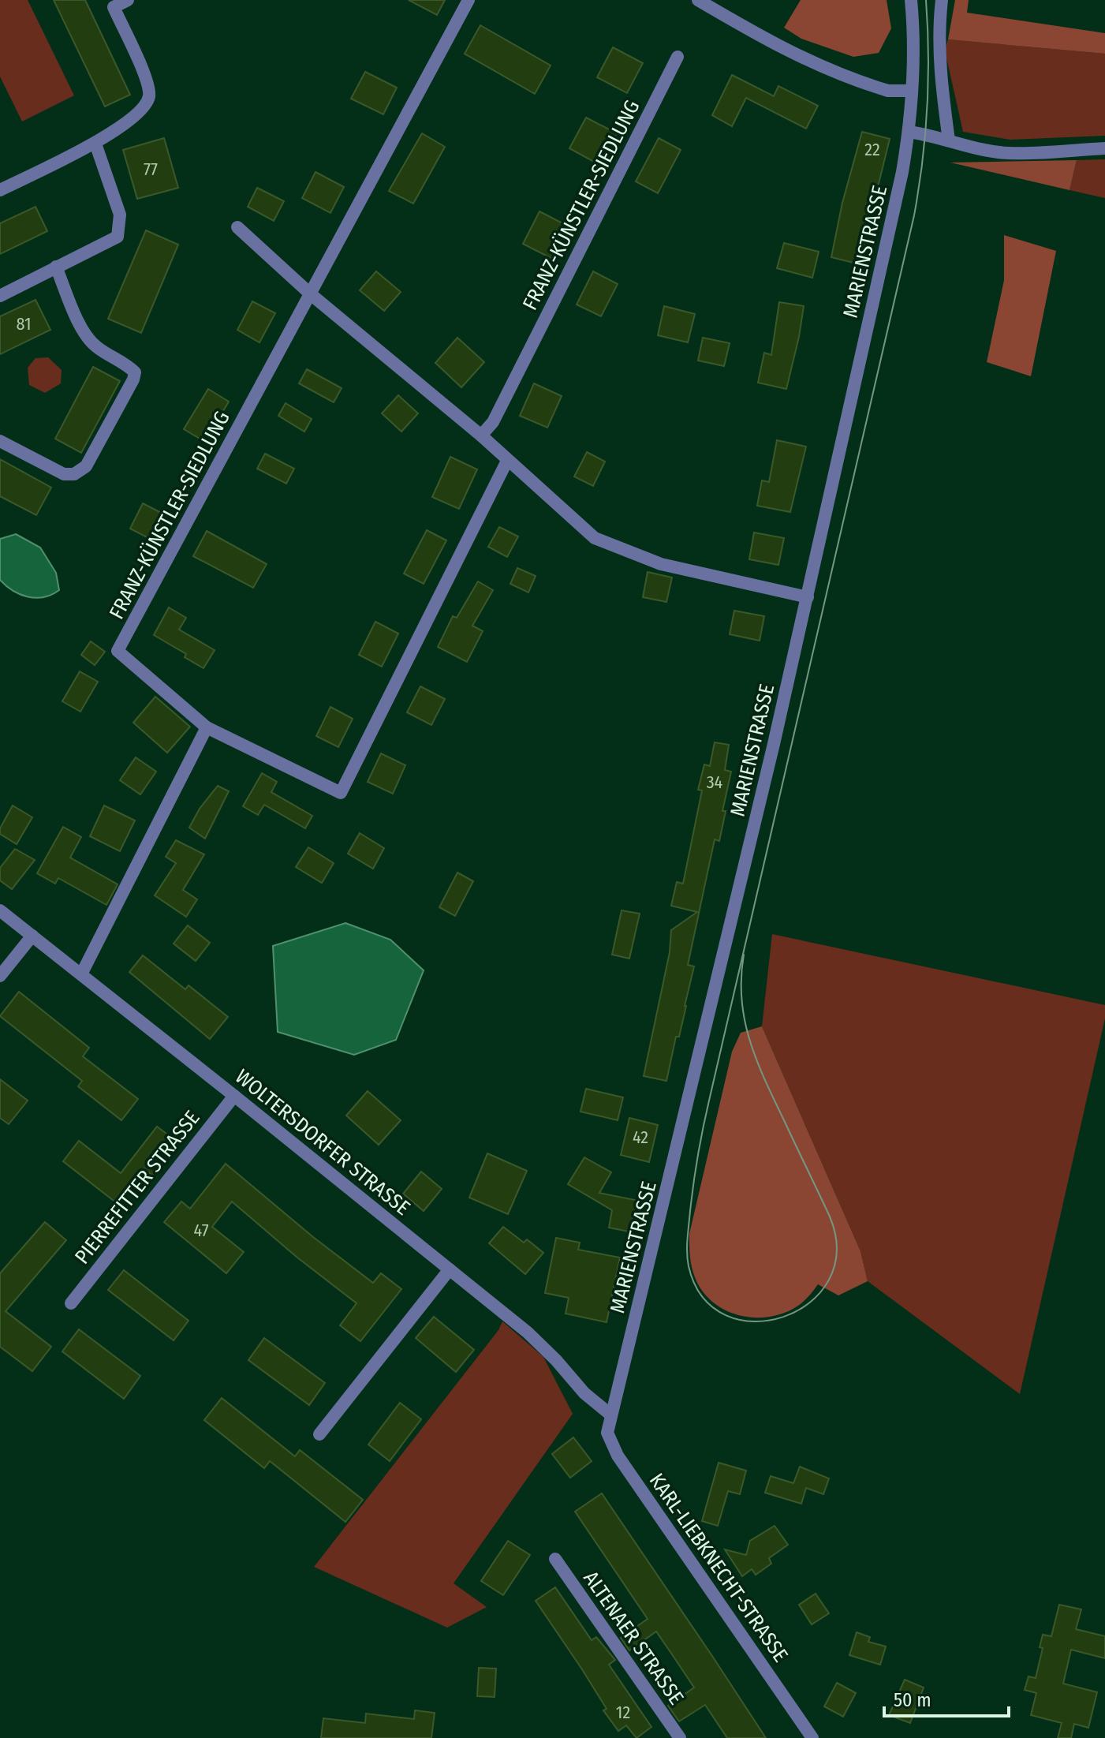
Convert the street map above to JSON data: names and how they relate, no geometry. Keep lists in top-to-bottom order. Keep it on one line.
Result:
{"streets":{"street":["FRANZ-KÜNSTLER-SIEDLUNG","MARIENSTRASSE","WOLTERSDORFER STRASSE","PIERREFITTER STRASSE","KARL-LIEBKNECHT-STRASSE","ALTENAER STRASSE"]},"crossings":[["MARIENSTRASSE","WOLTERSDORFER STRASSE"],["MARIENSTRASSE","KARL-LIEBKNECHT-STRASSE"],["WOLTERSDORFER STRASSE","PIERREFITTER STRASSE"],["WOLTERSDORFER STRASSE","KARL-LIEBKNECHT-STRASSE"]],"house_numbers":["22","77","81","34","42","47","12"],"scale_bar":"50 m"}
